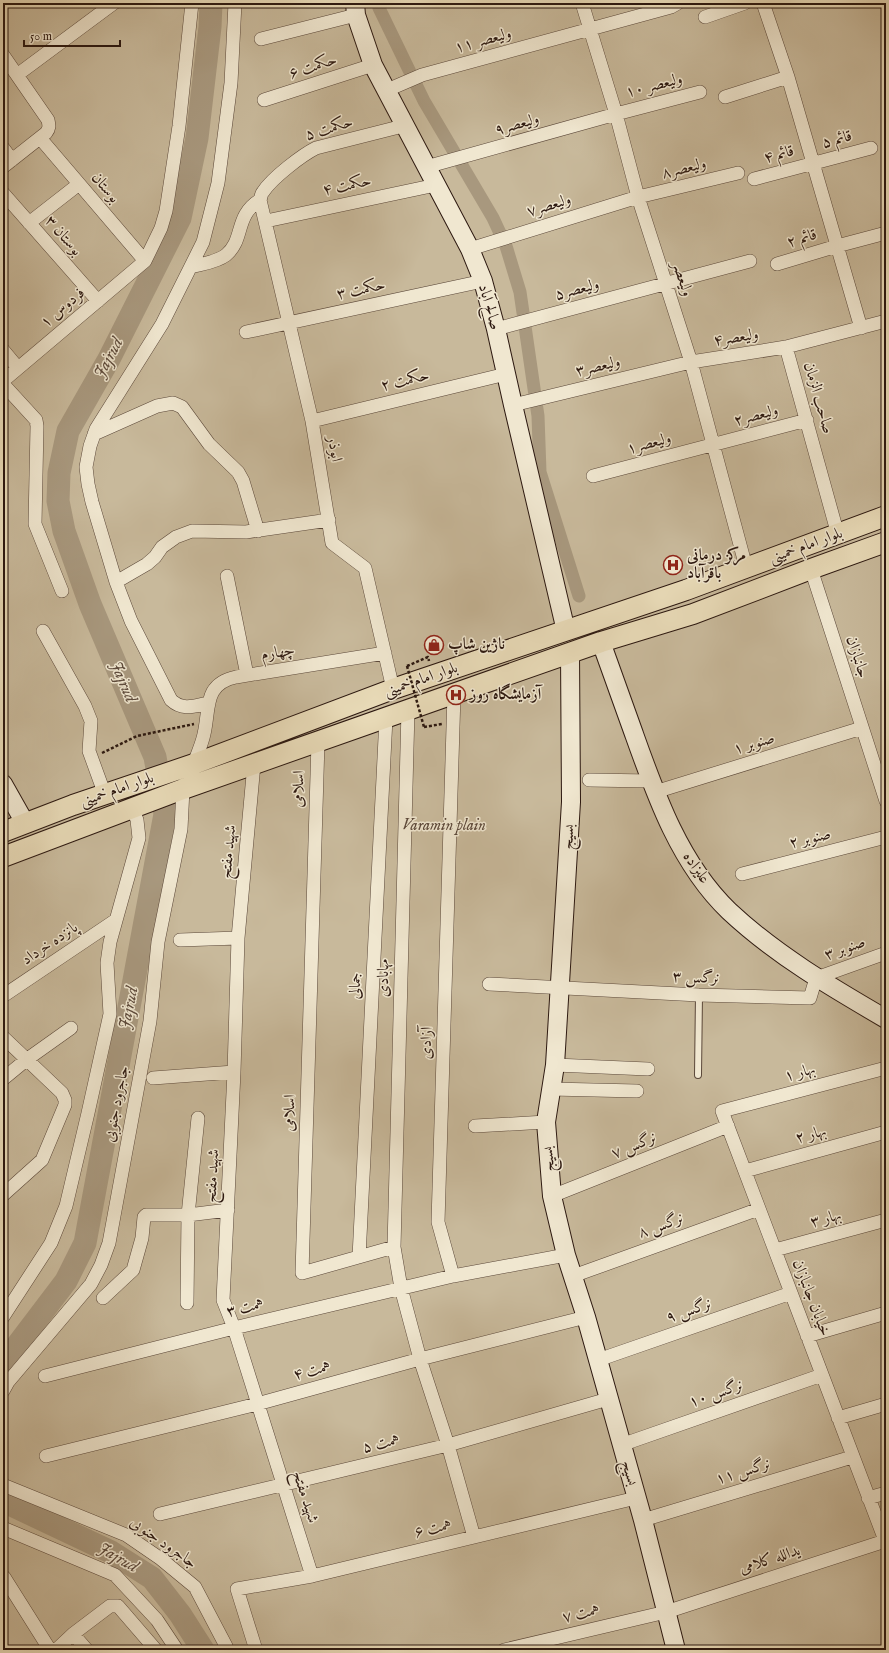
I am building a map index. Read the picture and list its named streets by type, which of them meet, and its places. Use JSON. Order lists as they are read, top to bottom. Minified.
{"streets":{"main road":["بلوار امام خمینی"],"street":["ولیعصر ۱۱","حکمت ۶","ولیعصر ۱۰","ولیعصر۹","حکمت ۵","قائم ۵","قائم ۴","ولیعصر۸","حکمت ۴","بوستان","ولیعصر۷","بوستان ۳","قائم ۲","ولیعصر","حکمت ۳","ولیعصر۵","صالح آباد","فردوس ۱","ولیعصر۴","ولیعصر۳","حکمت ۲","صاحب الزمان","ولیعصر۲","ولیعصر۱","ابوذر","چهارم","جانبازان","صنوبر ۱","اسلامی","بسیج","صنوبر ۲","شهید مفتح","علیزاده","پانزده خرداد","صنوبر ۳","مهابادی","نرگس ۳","جمالی","آزادی","بهار ۱","جاجرود جنوبی","بهار ۲","نرگس ۷","بهار ۳","نرگس ۸","خیابان جانبازان","همت ۳","نرگس ۹","همت ۴","نرگس ۱۰","همت ۵","نرگس ۱۱","همت ۶","یدالله کلامی","همت ۷"]},"crossings":[["ولیعصر ۱۱","ولیعصر"],["ولیعصر ۱۱","صالح آباد"],["حکمت ۶","صالح آباد"],["ولیعصر ۱۰","ولیعصر۹"],["ولیعصر ۱۰","ولیعصر"],["ولیعصر۹","ولیعصر"],["ولیعصر۹","صالح آباد"],["حکمت ۵","صالح آباد"],["حکمت ۵","ابوذر"],["قائم ۵","قائم ۴"],["ولیعصر۸","ولیعصر۷"],["ولیعصر۸","ولیعصر"],["حکمت ۴","صالح آباد"],["حکمت ۴","ابوذر"],["بوستان","فردوس ۱"],["ولیعصر۷","ولیعصر"],["ولیعصر۷","صالح آباد"],["بوستان ۳","فردوس ۱"],["ولیعصر","ولیعصر۵"],["ولیعصر","ولیعصر۴"],["ولیعصر","ولیعصر۳"],["ولیعصر","ولیعصر۲"],["ولیعصر","ولیعصر۱"],["ولیعصر","بلوار امام خمینی"],["حکمت ۳","صالح آباد"],["حکمت ۳","ابوذر"],["ولیعصر۵","صالح آباد"],["صالح آباد","ولیعصر۳"],["صالح آباد","حکمت ۲"],["صالح آباد","بلوار امام خمینی"],["ولیعصر۴","ولیعصر۳"],["ولیعصر۴","صاحب الزمان"],["حکمت ۲","ابوذر"],["صاحب الزمان","ولیعصر۲"],["صاحب الزمان","بلوار امام خمینی"],["ولیعصر۲","ولیعصر۱"],["ابوذر","بلوار امام خمینی"],["ابوذر","چهارم"],["بلوار امام خمینی","چهارم"],["بلوار امام خمینی","جانبازان"],["بلوار امام خمینی","اسلامی"],["بلوار امام خمینی","بسیج"],["بلوار امام خمینی","شهید مفتح"],["بلوار امام خمینی","علیزاده"],["بلوار امام خمینی","مهابادی"],["بلوار امام خمینی","جمالی"],["بلوار امام خمینی","آزادی"],["بلوار امام خمینی","جاجرود جنوبی"],["جانبازان","صنوبر ۱"],["صنوبر ۱","علیزاده"],["اسلامی","مهابادی"],["اسلامی","جمالی"],["بسیج","نرگس ۳"],["بسیج","نرگس ۷"],["بسیج","نرگس ۸"],["بسیج","نرگس ۹"],["بسیج","همت ۴"],["بسیج","نرگس ۱۰"],["بسیج","همت ۵"],["بسیج","نرگس ۱۱"],["بسیج","همت ۶"],["بسیج","یدالله کلامی"],["بسیج","همت ۷"],["شهید مفتح","همت ۳"],["شهید مفتح","همت ۴"],["شهید مفتح","همت ۵"],["شهید مفتح","همت ۶"],["علیزاده","صنوبر ۳"],["علیزاده","نرگس ۳"],["صنوبر ۳","نرگس ۳"],["آزادی","همت ۳"],["بهار ۱","خیابان جانبازان"],["بهار ۲","خیابان جانبازان"],["نرگس ۷","خیابان جانبازان"],["بهار ۳","خیابان جانبازان"],["نرگس ۸","خیابان جانبازان"],["خیابان جانبازان","نرگس ۹"],["خیابان جانبازان","نرگس ۱۰"],["خیابان جانبازان","نرگس ۱۱"],["خیابان جانبازان","یدالله کلامی"],["یدالله کلامی","همت ۷"]],"water":["Jajrud"],"parks":["Varamin plain"],"places":{"hospital":["مرکز درمانی باقرآباد","آزمایشگاه روز"],"shop":["ناژین شاپ"]},"scale_bar":"50 m"}
